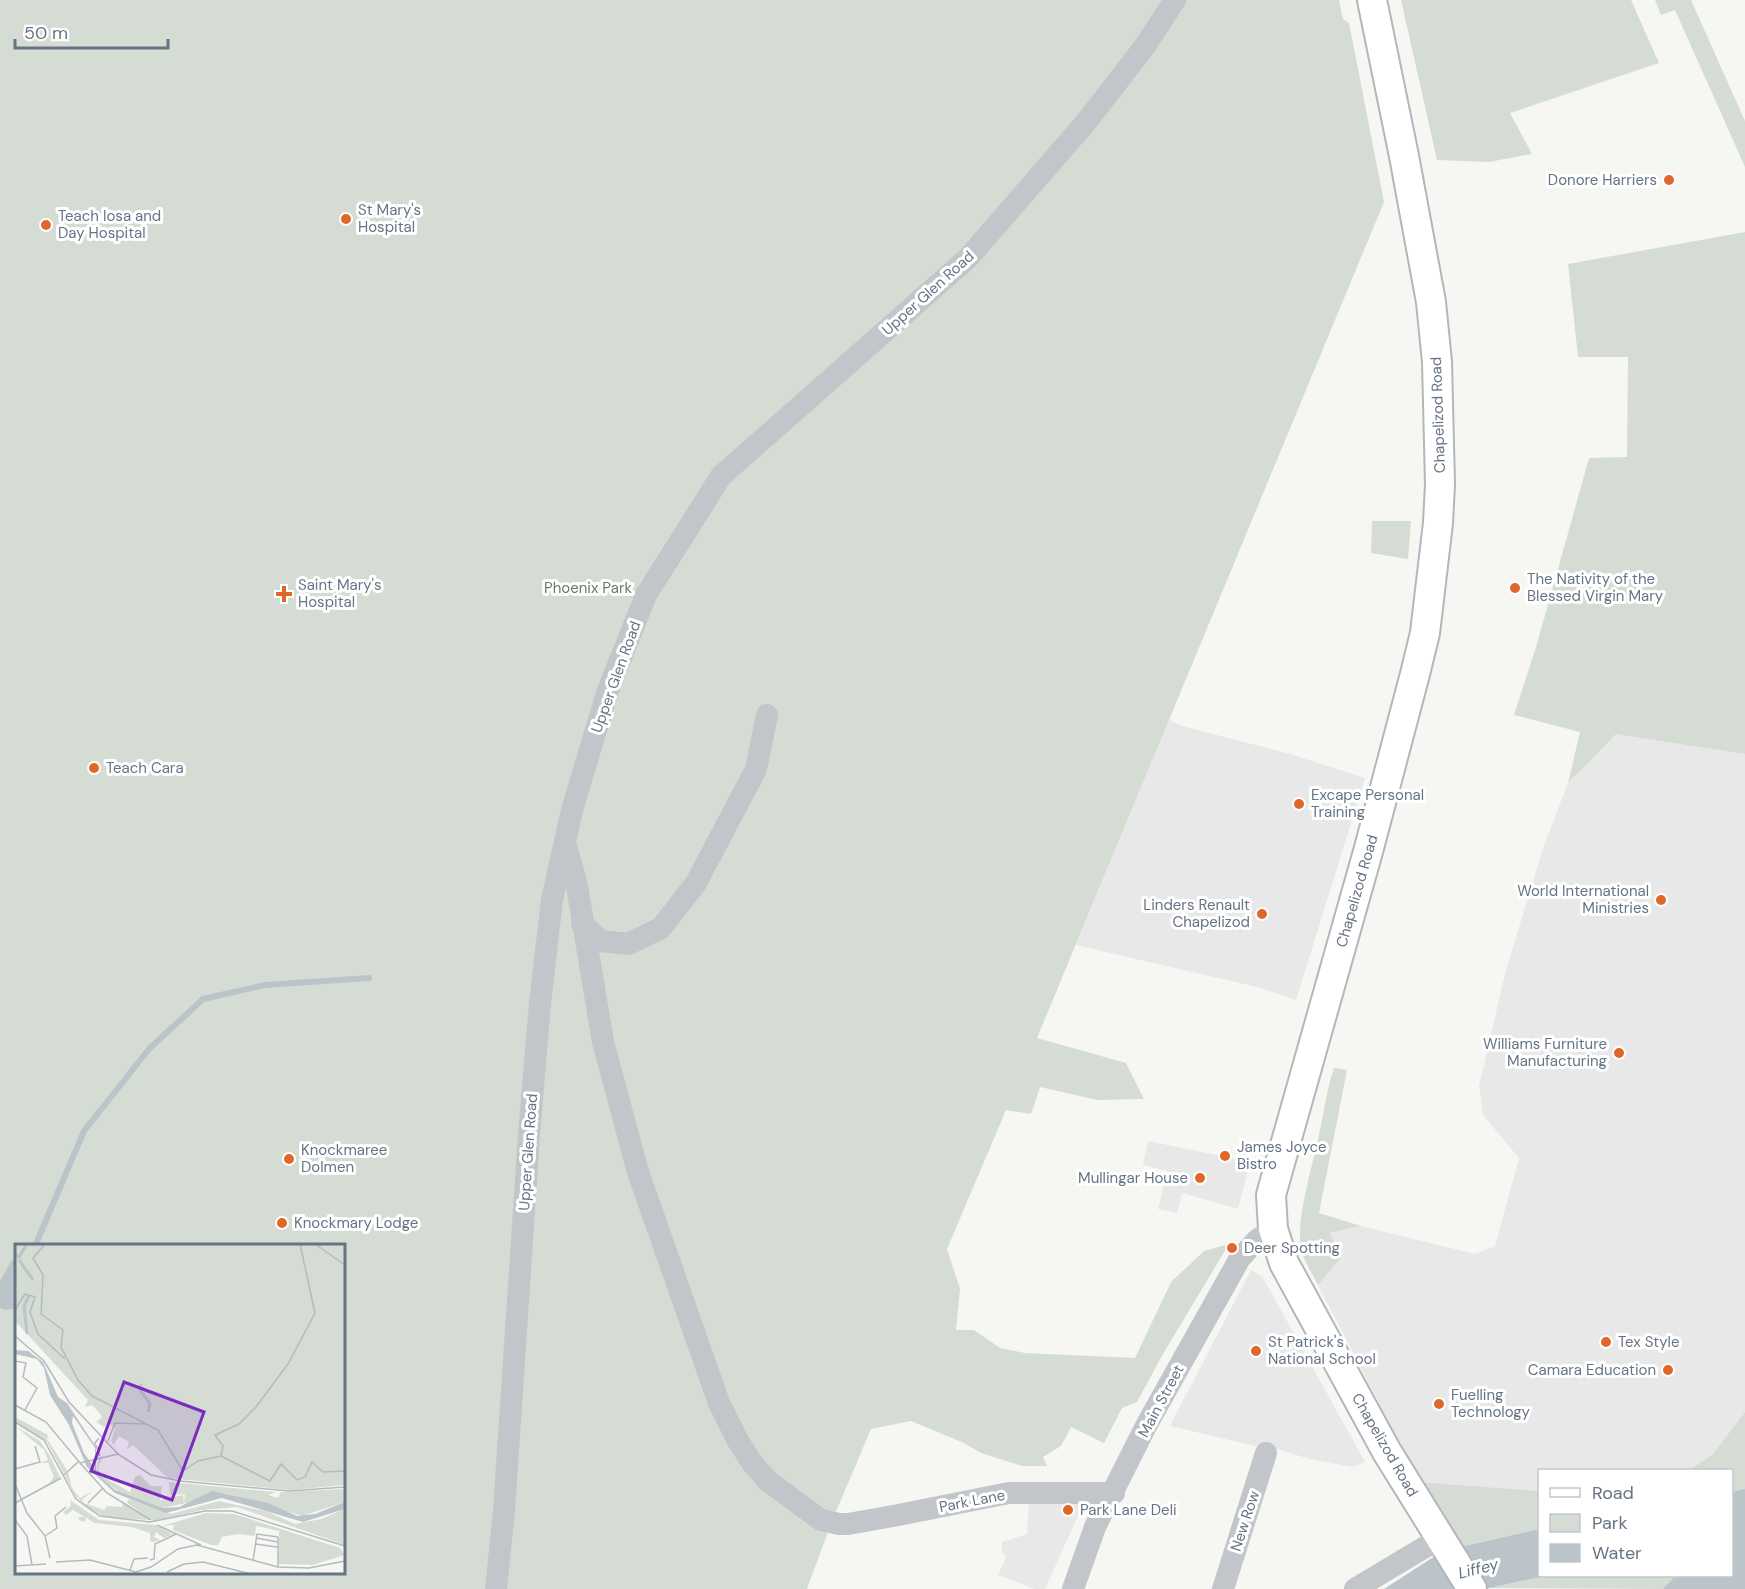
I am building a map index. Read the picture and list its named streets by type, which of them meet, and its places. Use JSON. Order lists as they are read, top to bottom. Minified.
{"streets":{"main road":["Chapelizod Road"],"street":["Upper Glen Road","Main Street","Park Lane","New Row"]},"crossings":[["Chapelizod Road","Main Street"],["Main Street","Park Lane"]],"water":["Liffey"],"parks":["Phoenix Park"],"places":{"other":["Donore Harriers","St Mary's Hospital","Teach Iosa and Day Hospital","The Nativity of the Blessed Virgin Mary","Teach Cara","Excape Personal Training","World International Ministries","Linders Renault Chapelizod","Williams Furniture Manufacturing","James Joyce Bistro","Knockmaree Dolmen","Mullingar House","Knockmary Lodge","Deer Spotting","Tex Style","St Patrick's National School","Camara Education","Fuelling Technology","Park Lane Deli"],"health":["Saint Mary's Hospital"]},"legend":["Road","Park","Water"],"scale_bar":"50 m"}
